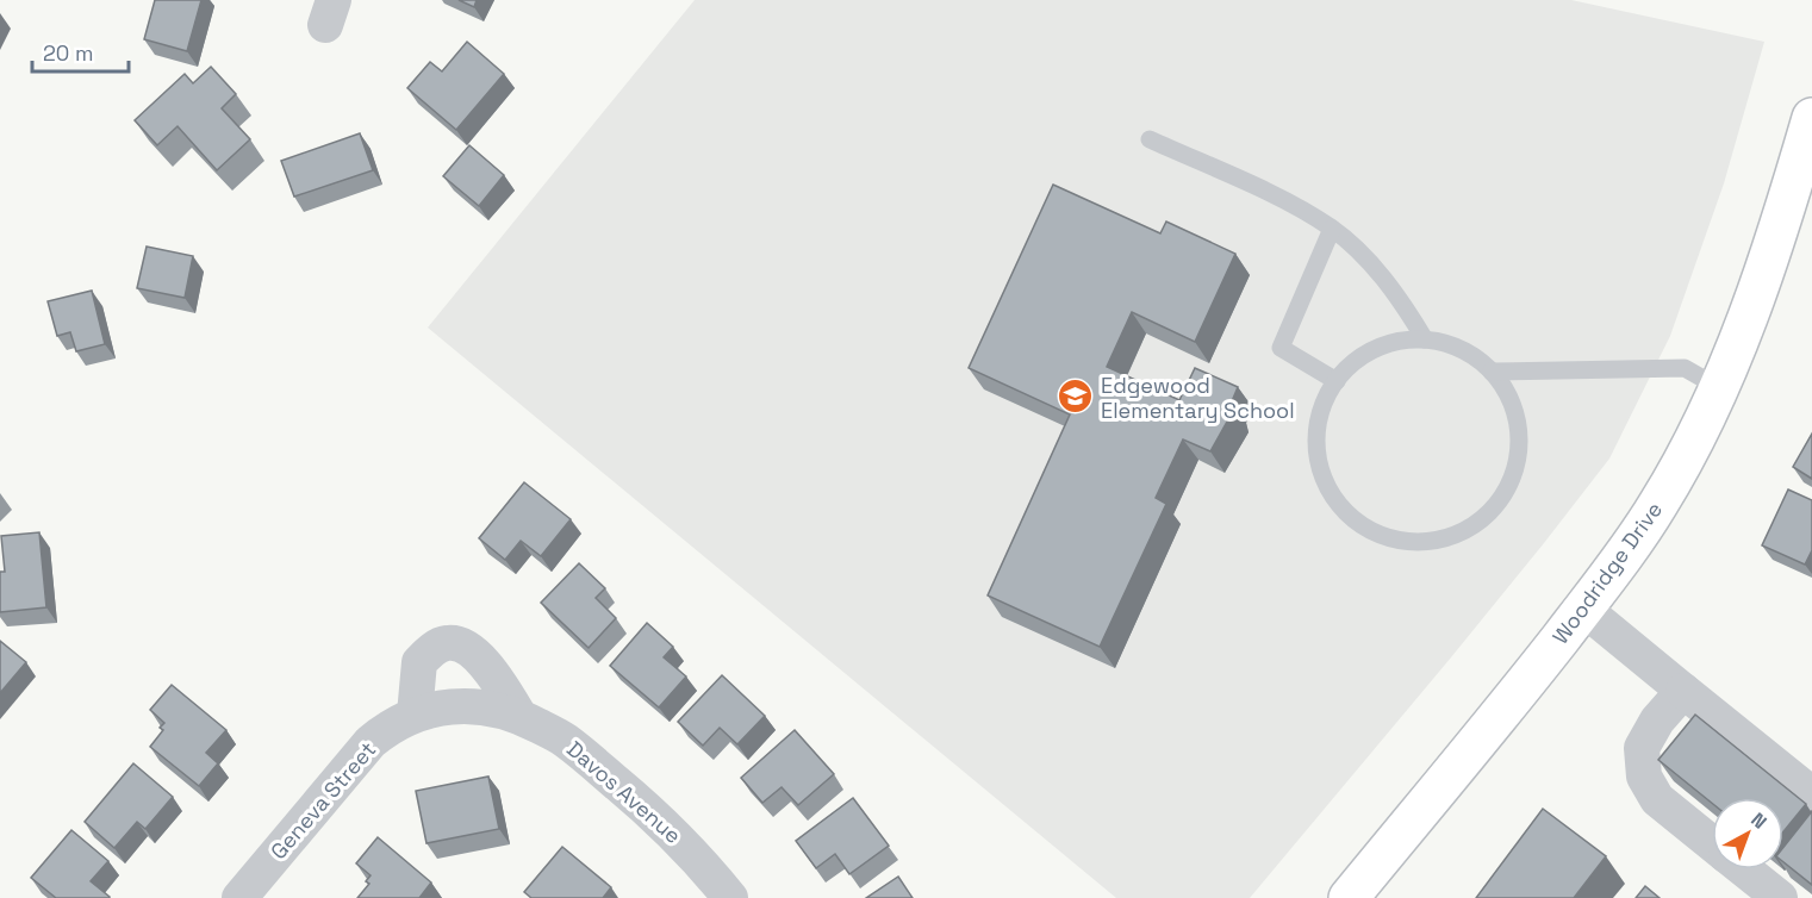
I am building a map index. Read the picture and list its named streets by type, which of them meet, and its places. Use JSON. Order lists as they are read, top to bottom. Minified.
{"streets":{"street":["Woodridge Drive","Davos Avenue","Geneva Street"]},"crossings":[["Davos Avenue","Geneva Street"]],"places":{"school or university":["Edgewood Elementary School"]},"scale_bar":"20 m","north":"top right"}
